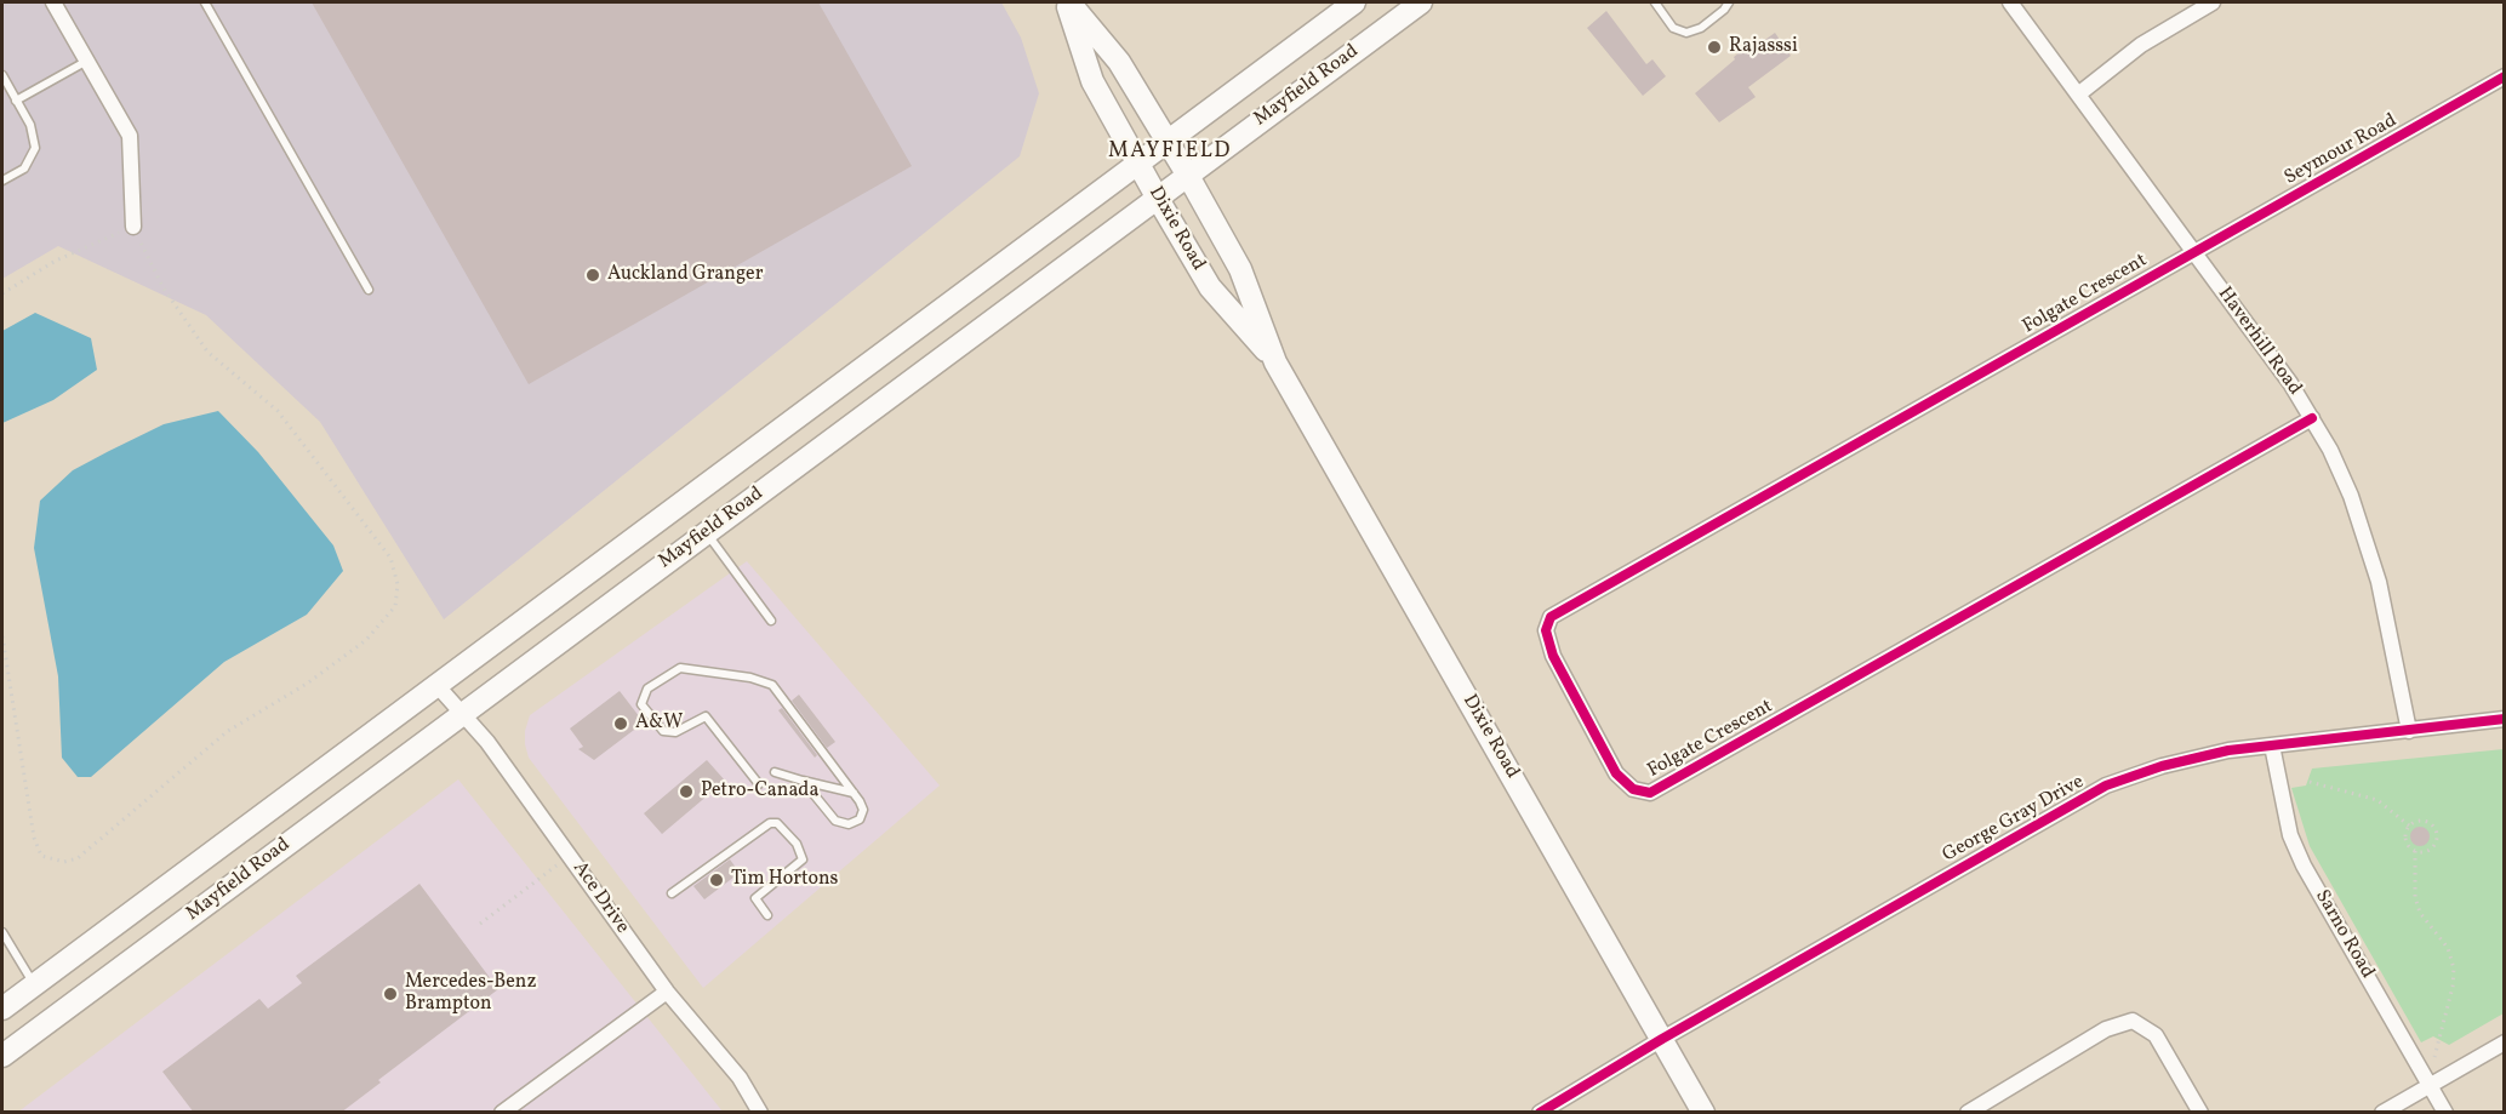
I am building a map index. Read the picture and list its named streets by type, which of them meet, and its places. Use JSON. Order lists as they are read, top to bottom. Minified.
{"streets":{"main road":["Mayfield Road","Dixie Road"],"street":["Seymour Road","Folgate Crescent","Haverhill Road","George Gray Drive","Ace Drive","Sarno Road"]},"crossings":[["Mayfield Road","Dixie Road"],["Mayfield Road","Ace Drive"],["Seymour Road","Folgate Crescent"],["Seymour Road","Haverhill Road"],["Dixie Road","George Gray Drive"],["Folgate Crescent","Haverhill Road"],["Haverhill Road","George Gray Drive"],["George Gray Drive","Sarno Road"]],"districts":["MAYFIELD"],"places":["Rajasssi","Auckland Granger","A&W","Petro-Canada","Tim Hortons","Mercedes-Benz Brampton"]}
